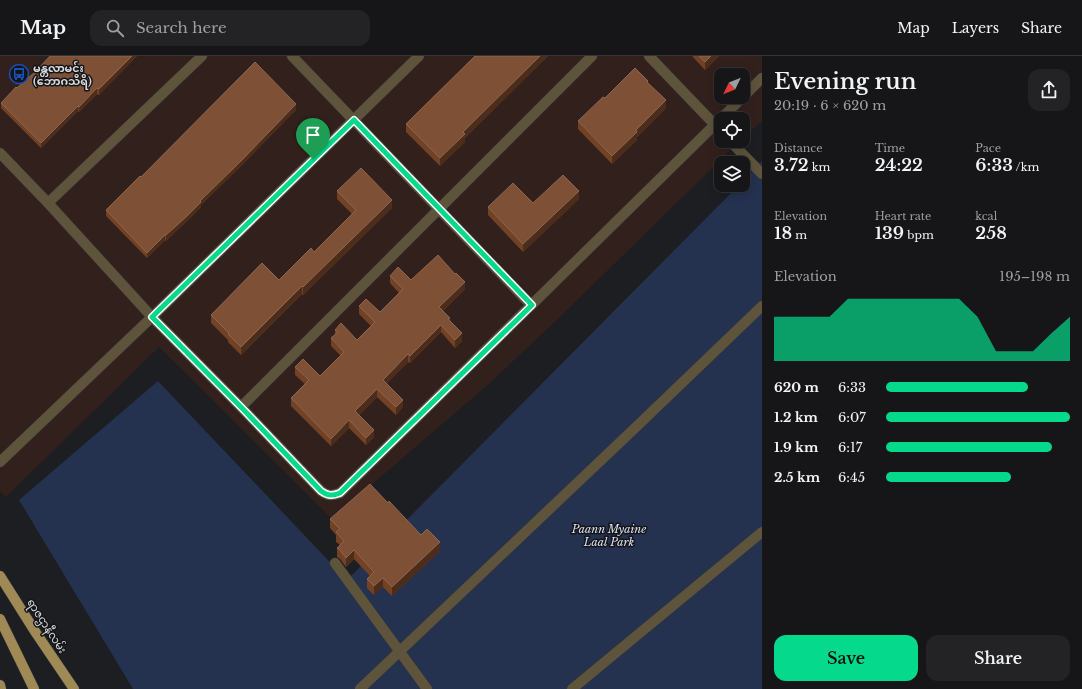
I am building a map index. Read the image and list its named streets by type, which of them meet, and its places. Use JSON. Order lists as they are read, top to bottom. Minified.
{"streets":{"main road":["ရာဇဌာနီလမ်း"]},"parks":["Paann Myaine Laal Park"],"places":{"bus stop":["မန္တလာမင်း (ဘောဂသီရိ)"]},"north":"bottom left","page":{"header":"Map","search":"Search here","nav":["Map","Layers","Share"],"heading":["Evening run","20:19 · 6 × 620 m"],"stats":[["Distance","3.72 km"],["Time","24:22"],["Pace","6:33 /km"],["Elevation","18 m"],["Heart rate","139 bpm"],["kcal","258"]],"chart":["Elevation","195–198 m"],"list":[{"name":"620 m","note":"6:33"},{"name":"1.2 km","note":"6:07"},{"name":"1.9 km","note":"6:17"},{"name":"2.5 km","note":"6:45"}],"buttons":["Save","Share"]}}
